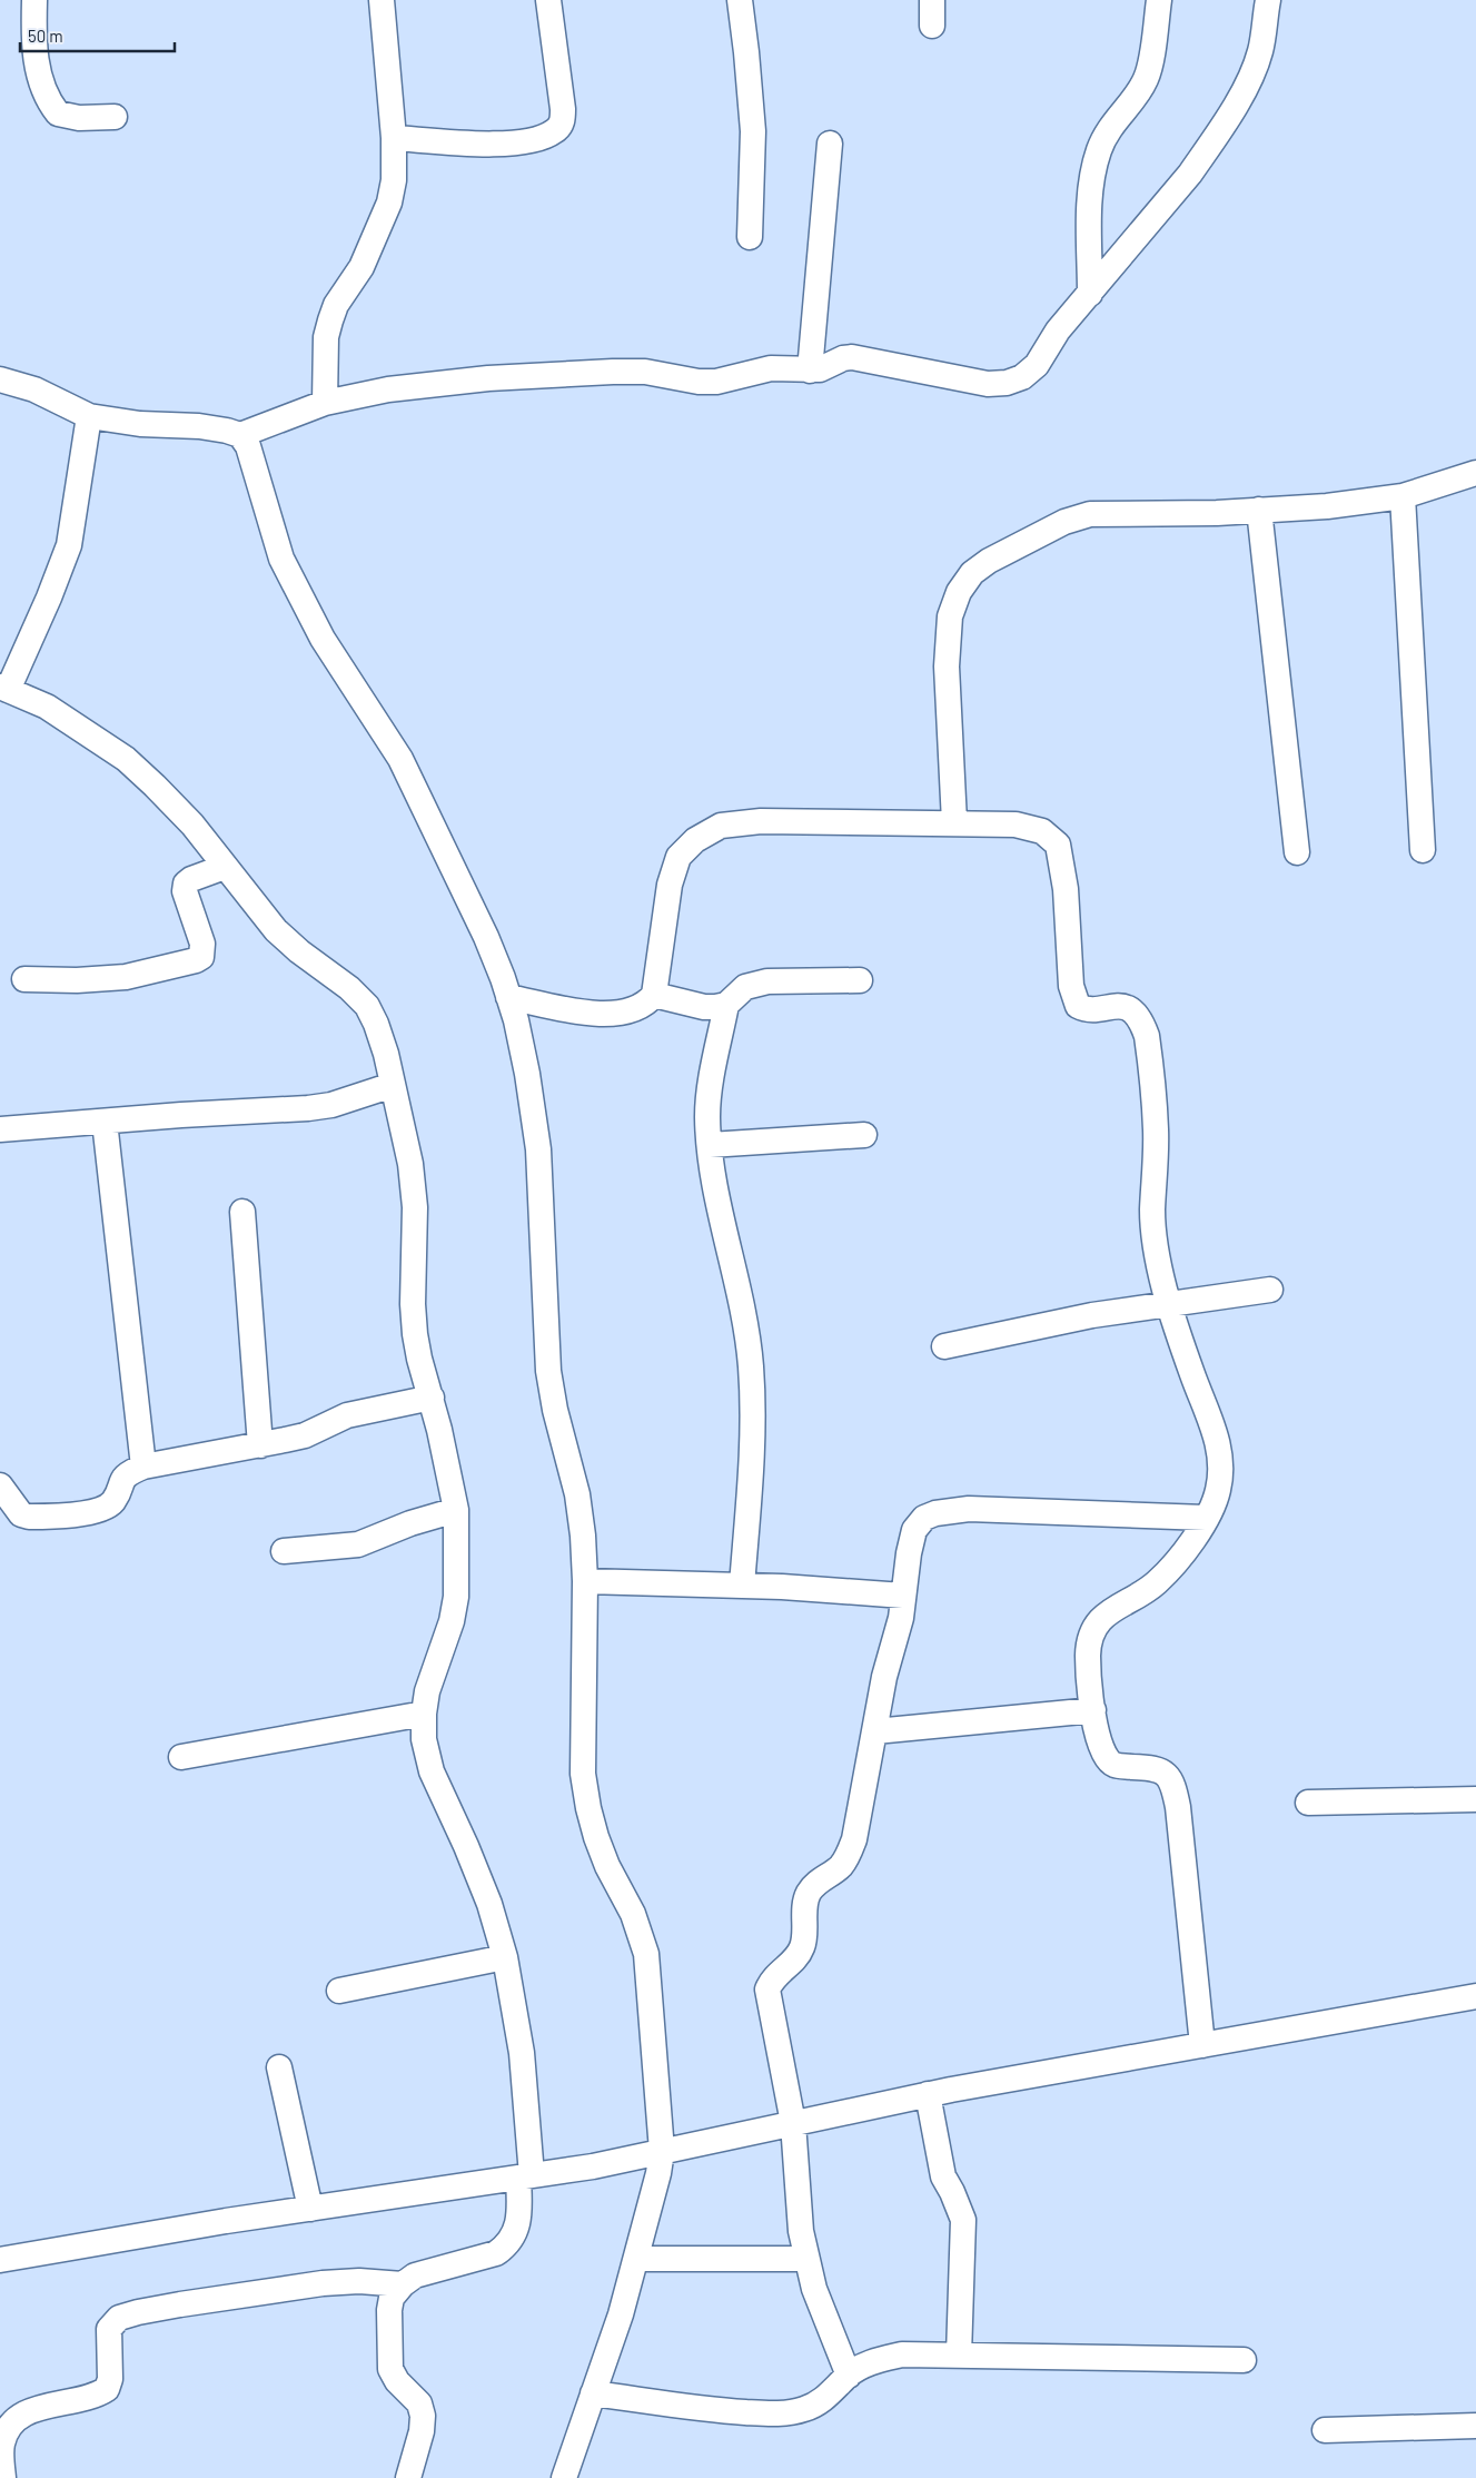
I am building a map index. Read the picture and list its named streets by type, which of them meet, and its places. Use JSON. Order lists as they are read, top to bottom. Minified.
{"scale_bar":"50 m"}
